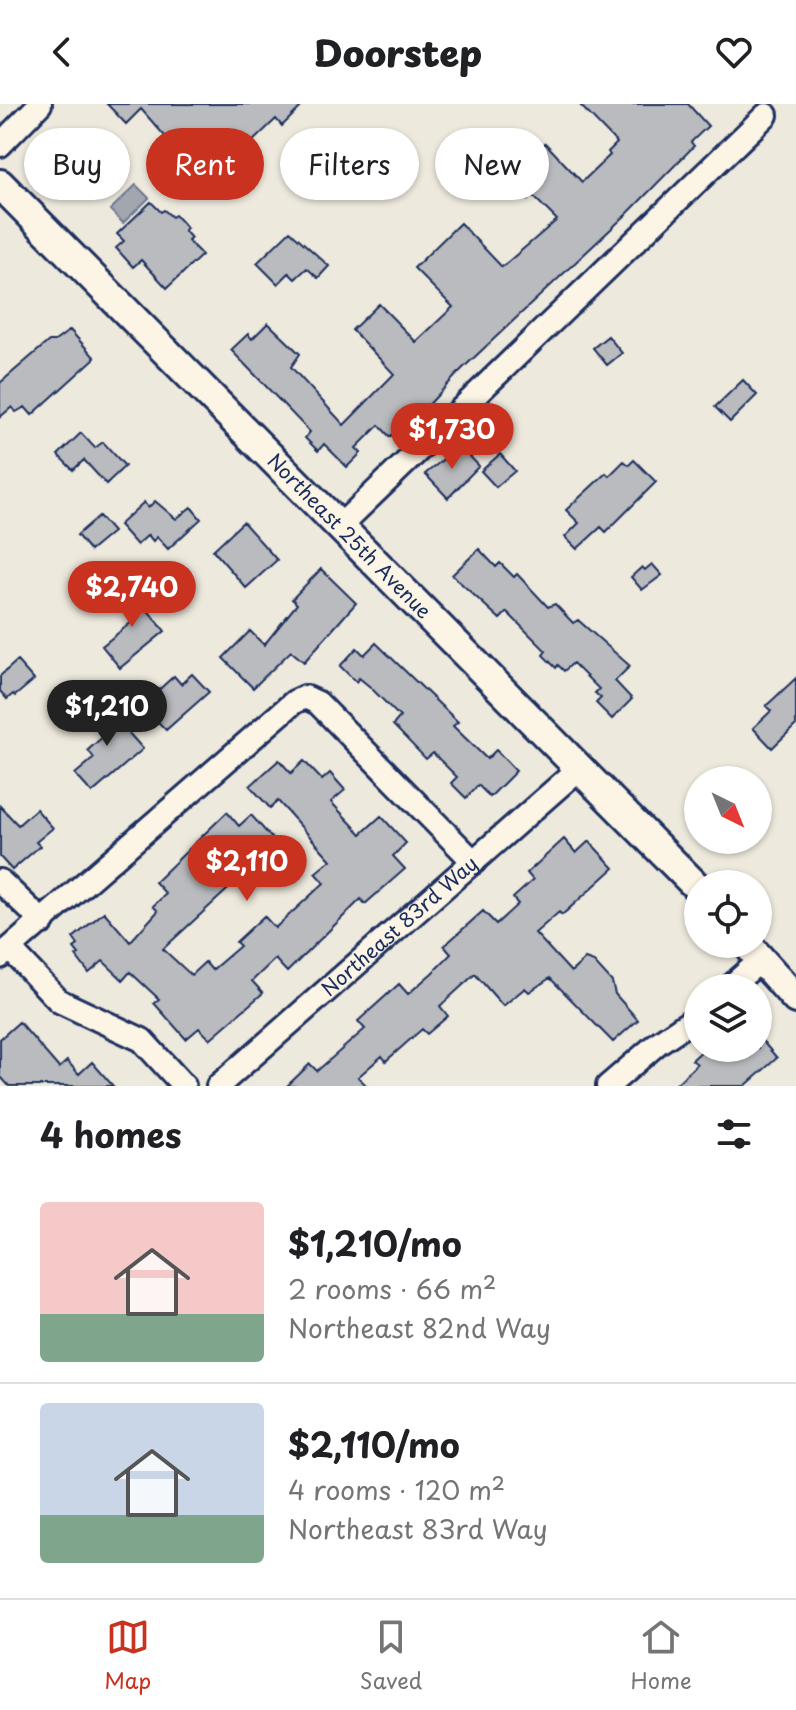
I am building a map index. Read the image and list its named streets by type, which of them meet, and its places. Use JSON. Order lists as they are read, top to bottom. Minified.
{"streets":{"street":["Northeast 25th Avenue","Northeast 83rd Way"]},"crossings":[["Northeast 25th Avenue","Northeast 83rd Way"]],"north":"bottom right","page":{"header":"Doorstep","chip":["Buy","Rent","Filters","New"],"price":["$1,730","$2,740","$1,210","$2,110"],"heading":"4 homes","list":[{"name":"$1,210/mo","note":"2 rooms · 66 m² · Northeast 82nd Way"},{"name":"$2,110/mo","note":"4 rooms · 120 m² · Northeast 83rd Way"}],"tabs":["Map","Saved","Home"]}}
